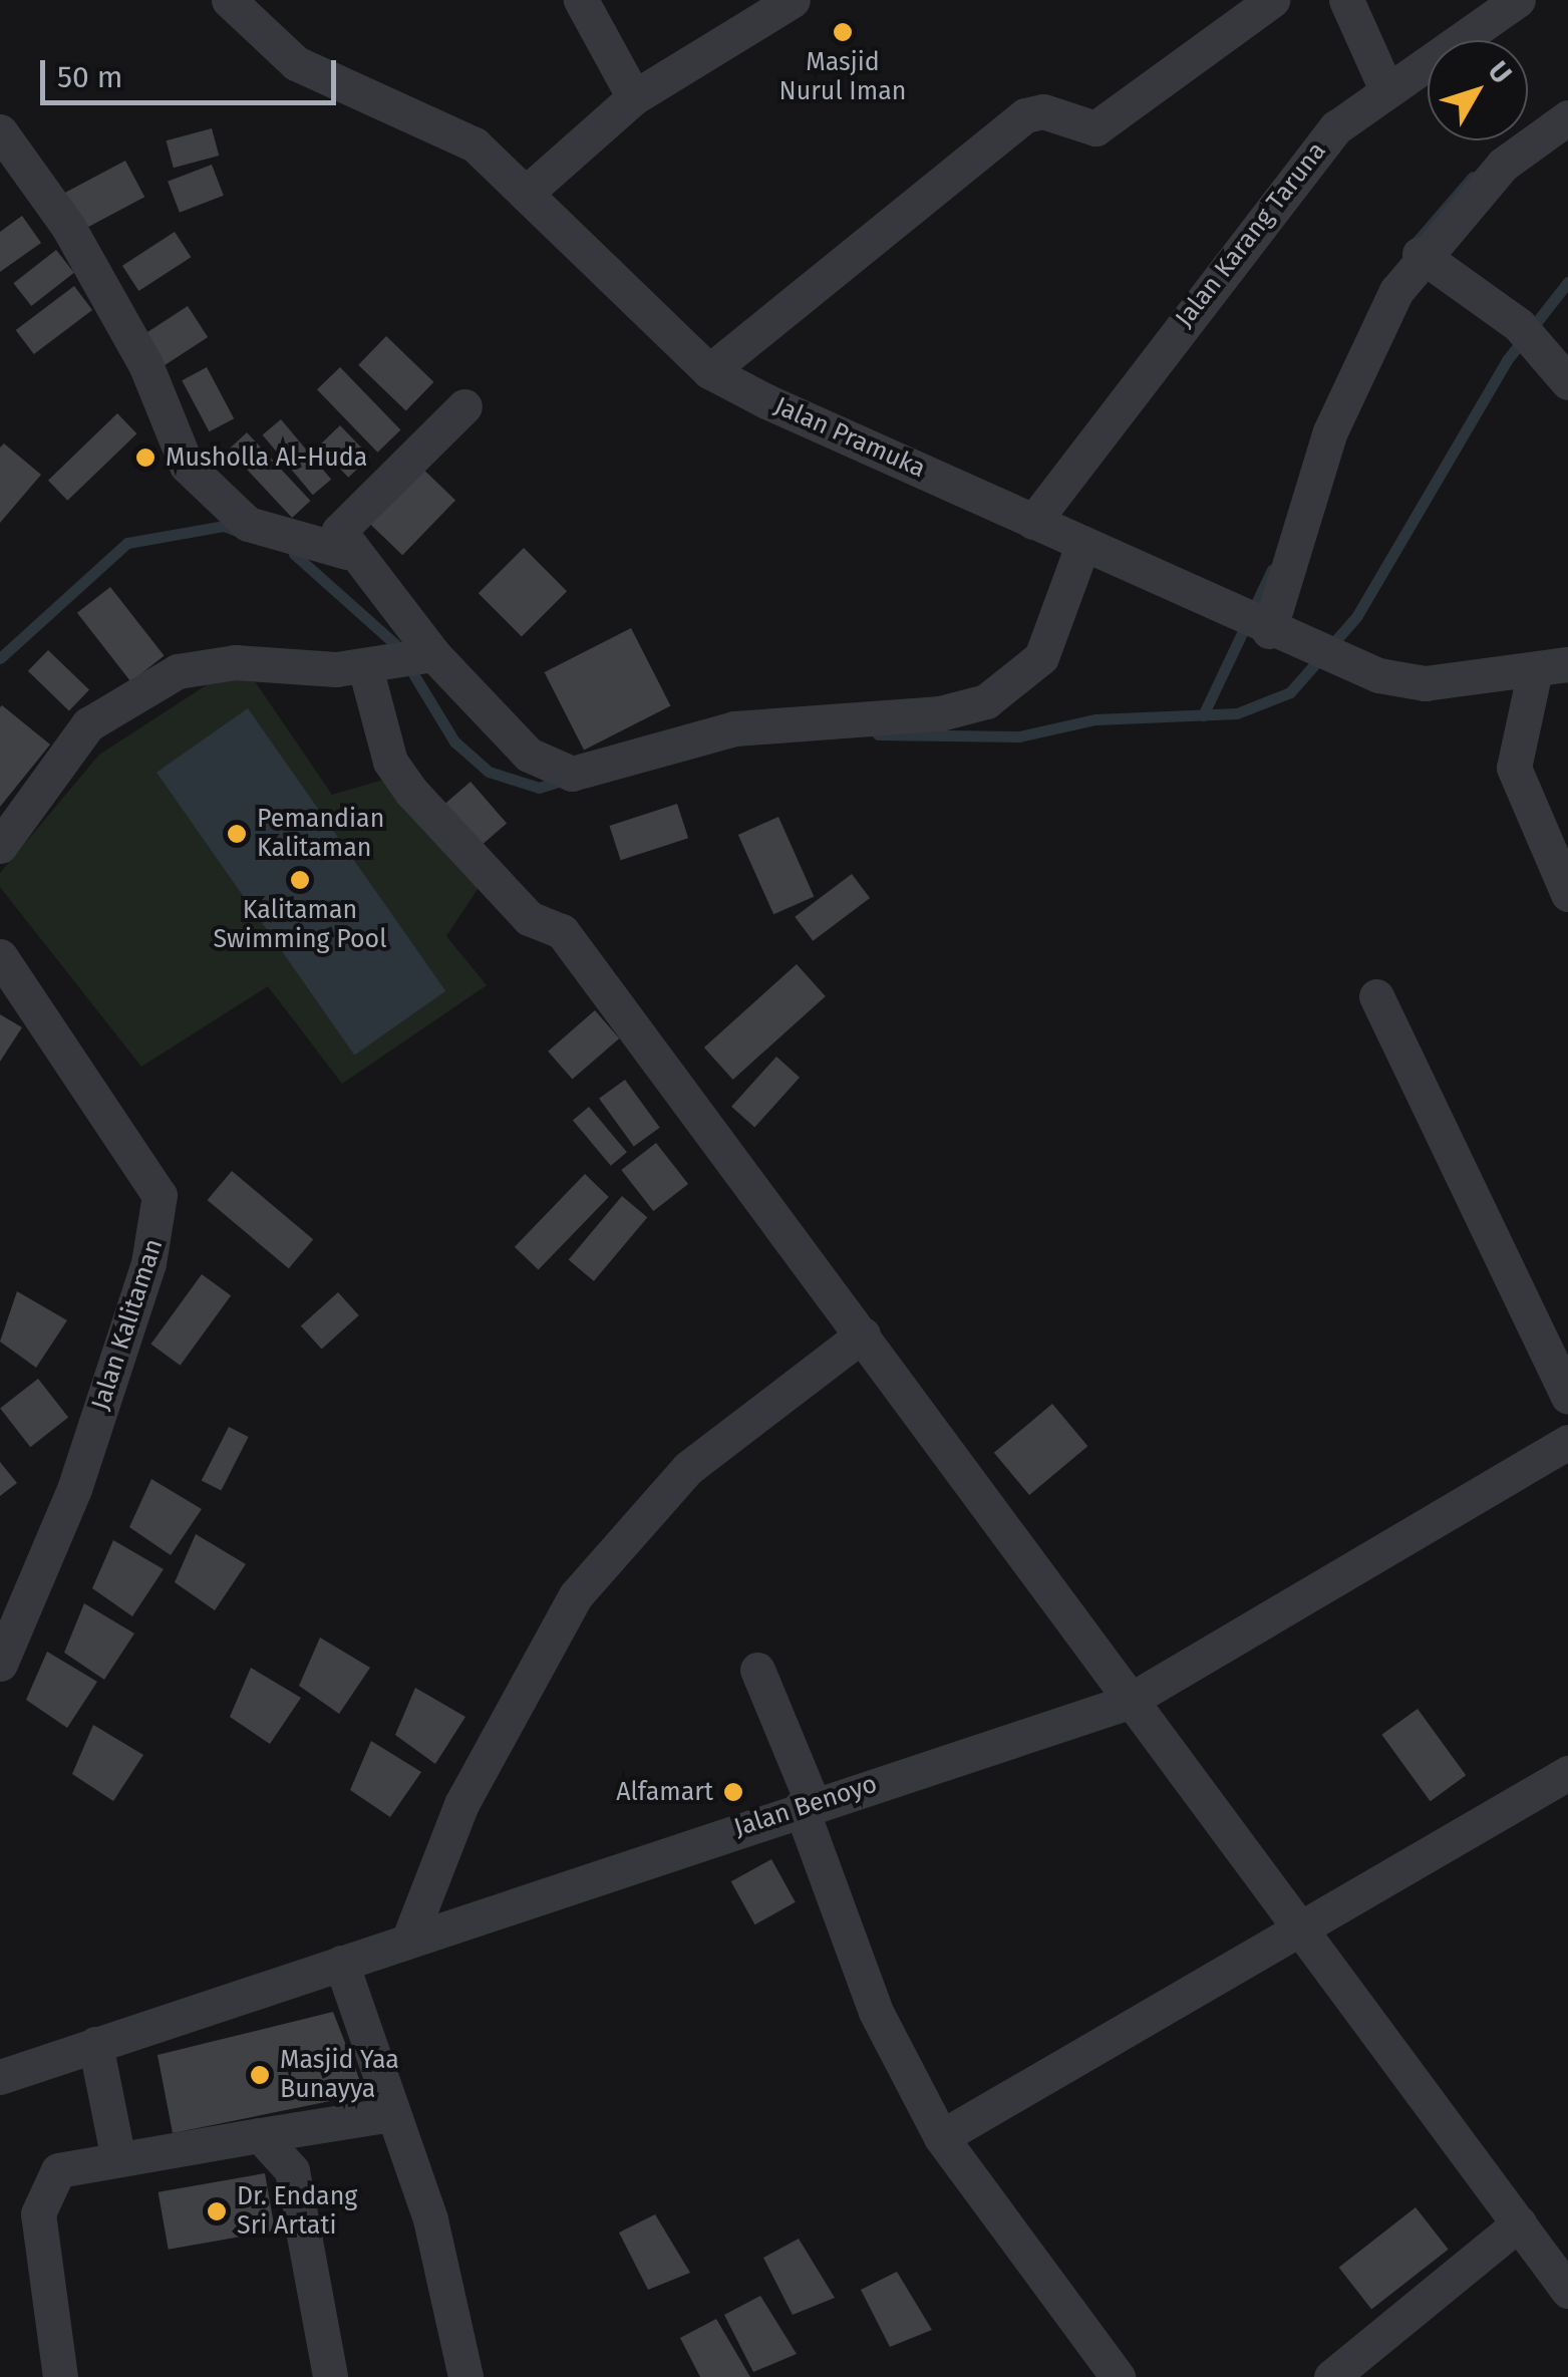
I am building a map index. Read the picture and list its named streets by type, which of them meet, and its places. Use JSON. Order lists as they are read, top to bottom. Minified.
{"streets":{"street":["Jalan Karang Taruna","Jalan Pramuka","Jalan Kalitaman","Jalan Benoyo"]},"crossings":[["Jalan Karang Taruna","Jalan Pramuka"]],"places":["Masjid Nurul Iman","Musholla Al-Huda","Pemandian Kalitaman","Kalitaman Swimming Pool","Alfamart","Masjid Yaa Bunayya","Dr. Endang Sri Artati"],"scale_bar":"50 m","north":"top right"}
